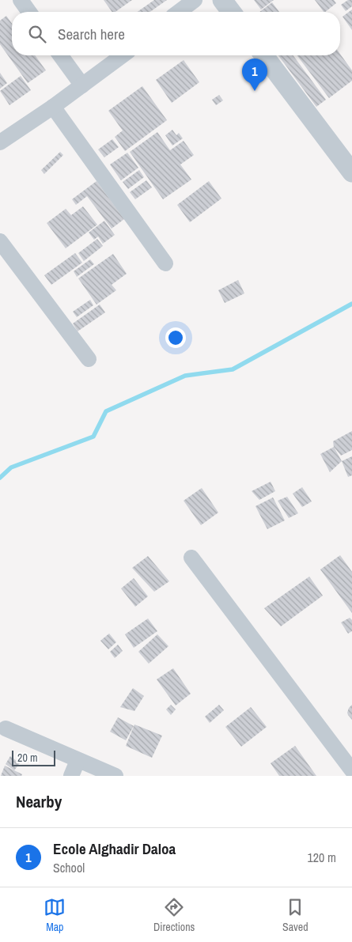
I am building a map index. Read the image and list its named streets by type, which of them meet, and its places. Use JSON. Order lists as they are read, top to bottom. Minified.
{"scale_bar":"20 m","page":{"search":"Search here","pins":"1","scale":"20 m","heading":"Nearby","list":[{"mark":"1","name":"Ecole Alghadir Daloa","note":"School","value":"120 m"}],"nav":["Map","Directions","Saved"]}}
